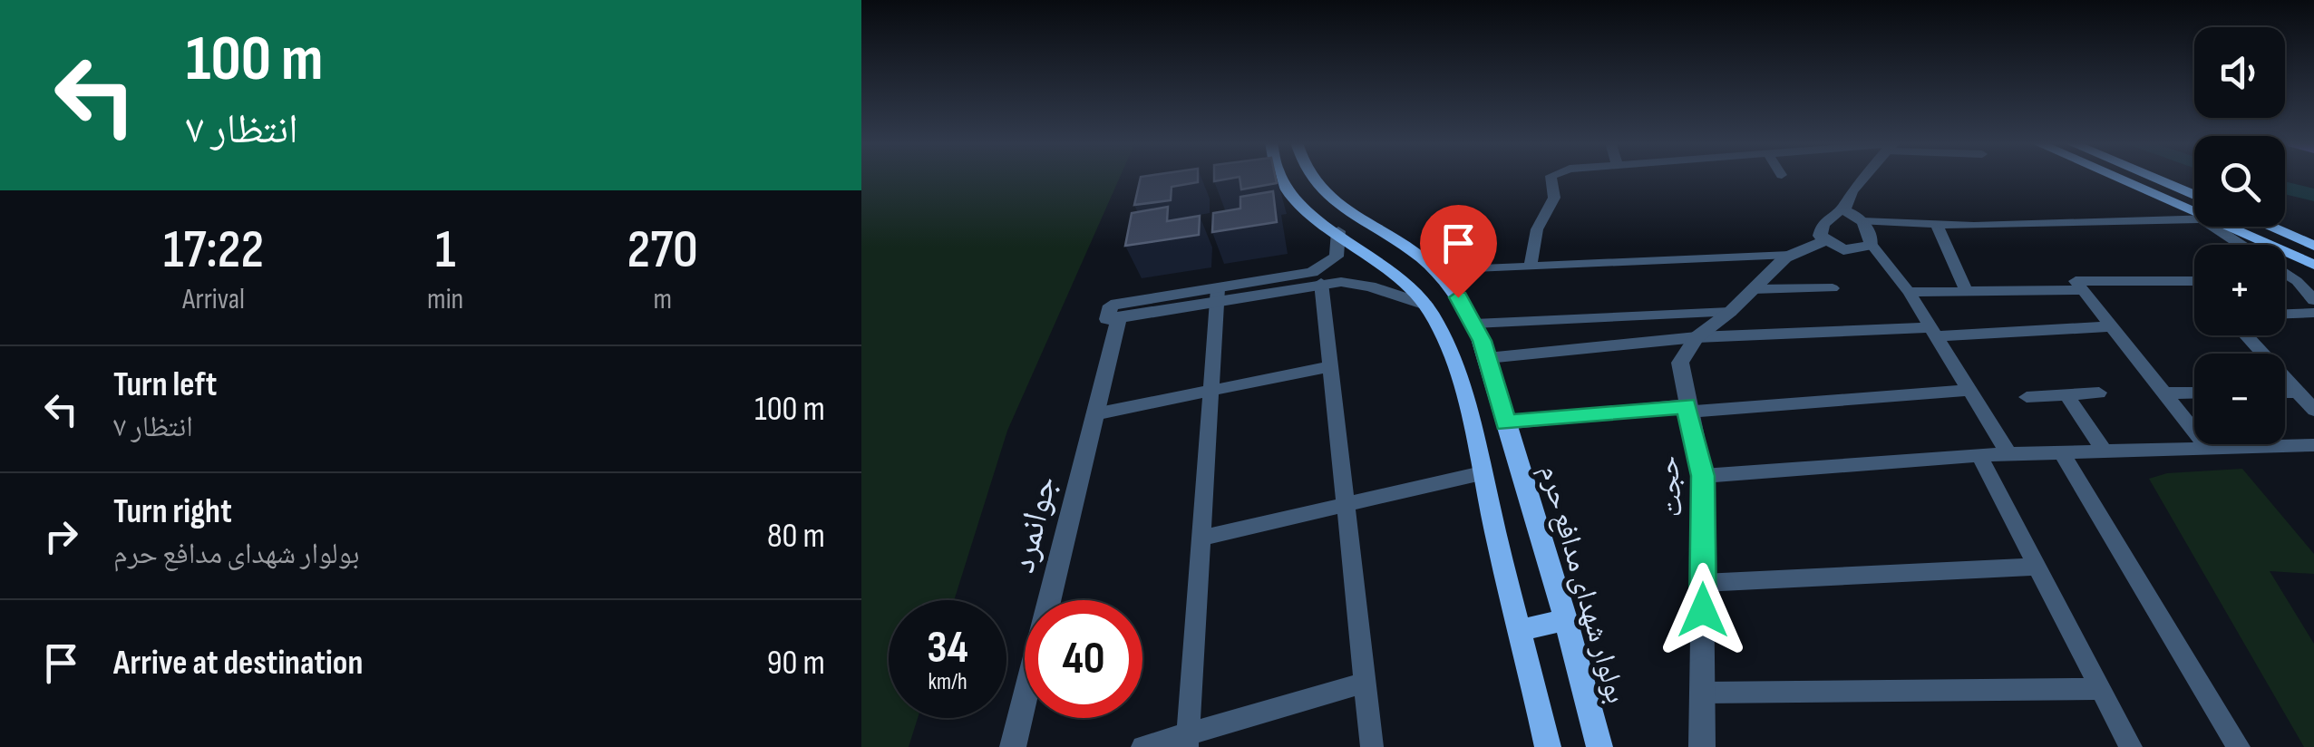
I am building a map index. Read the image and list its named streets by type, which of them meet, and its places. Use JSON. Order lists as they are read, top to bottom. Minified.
{"streets":{"main road":["بولوار شهدای مدافع حرم"],"street":["حجت","جوانمرد"]},"page":{"turn":["100 m","انتظار ۷"],"map_buttons":["+","−"],"eta":["17:22","Arrival","1","min","270","m"],"list":[{"name":"Turn left","note":"انتظار ۷","value":"100 m"},{"name":"Turn right","note":"بولوار شهدای مدافع حرم","value":"80 m"},{"name":"Arrive at destination","value":"90 m"}],"speed":"34 km/h","limit":"40"}}
